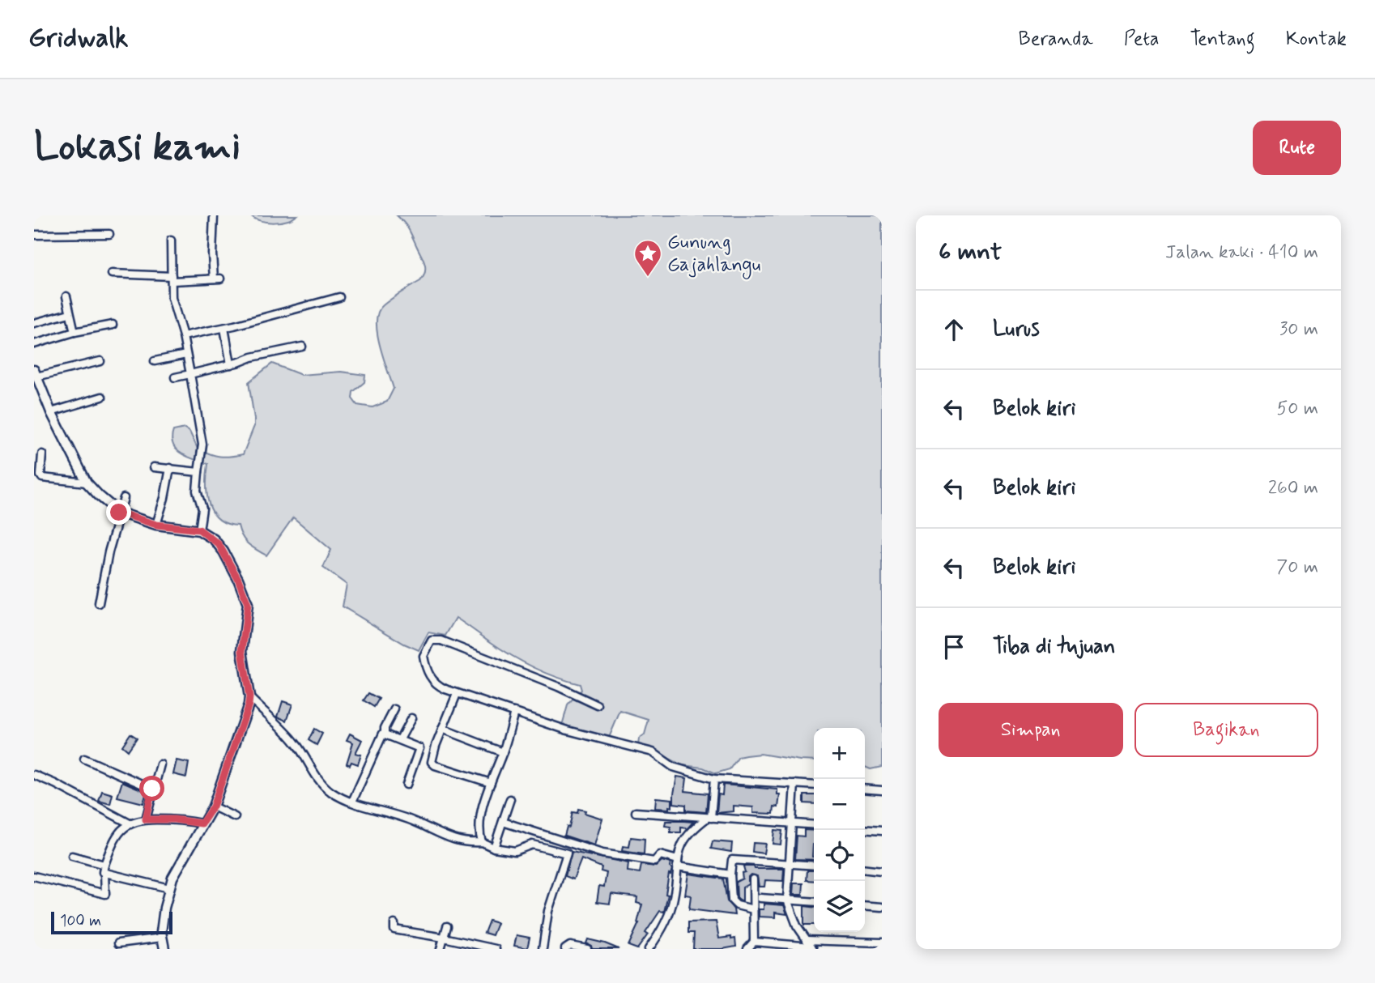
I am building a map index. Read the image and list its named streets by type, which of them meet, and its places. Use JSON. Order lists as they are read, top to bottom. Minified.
{"places":{"place":["Gunung Gajahlangu"]},"scale_bar":"100 m","page":{"header":"Gridwalk","nav":["Beranda","Peta","Tentang","Kontak"],"buttons":["Rute",["Simpan","Bagikan"]],"title":"Lokasi kami","heading":["6 mnt","Jalan kaki · 410 m"],"list":[["Lurus","30 m"],["Belok kiri","50 m"],["Belok kiri","260 m"],["Belok kiri","70 m"],"Tiba di tujuan"],"map_buttons":["+","−"],"scale":"100 m"}}
